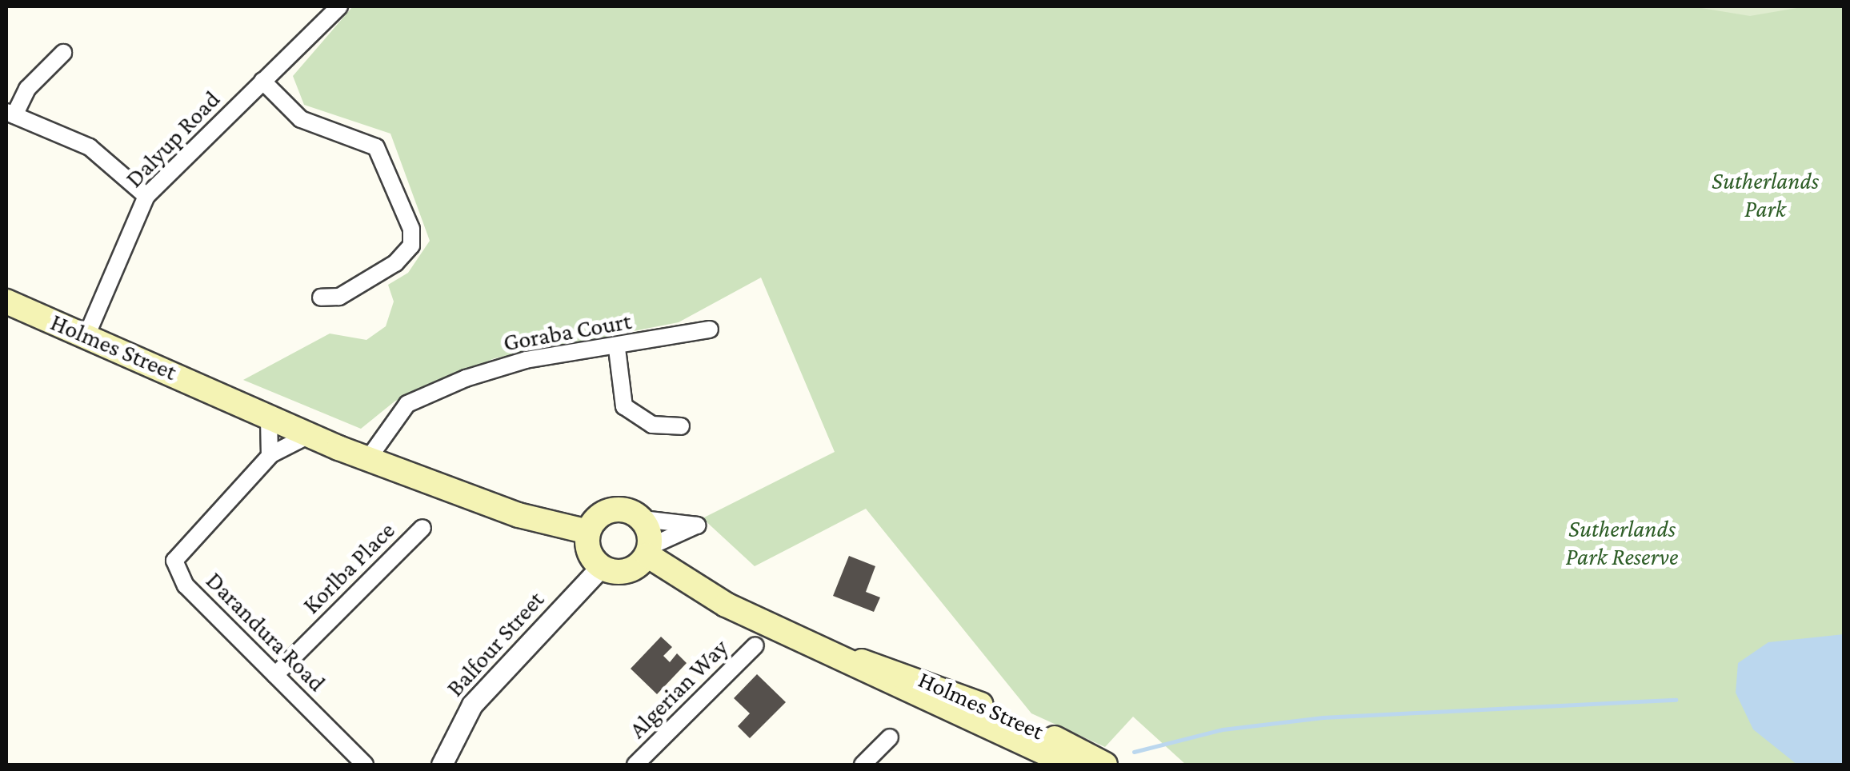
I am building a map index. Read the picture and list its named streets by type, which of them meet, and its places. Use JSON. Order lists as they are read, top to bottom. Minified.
{"streets":{"main road":["Holmes Street"],"street":["Dalyup Road","Goraba Court","Korlba Place","Darandura Road","Balfour Street","Algerian Way"]},"crossings":[["Dalyup Road","Holmes Street"],["Goraba Court","Holmes Street"],["Holmes Street","Darandura Road"],["Holmes Street","Balfour Street"],["Korlba Place","Darandura Road"]],"parks":["Sutherlands Park","Sutherlands Park Reserve"]}
